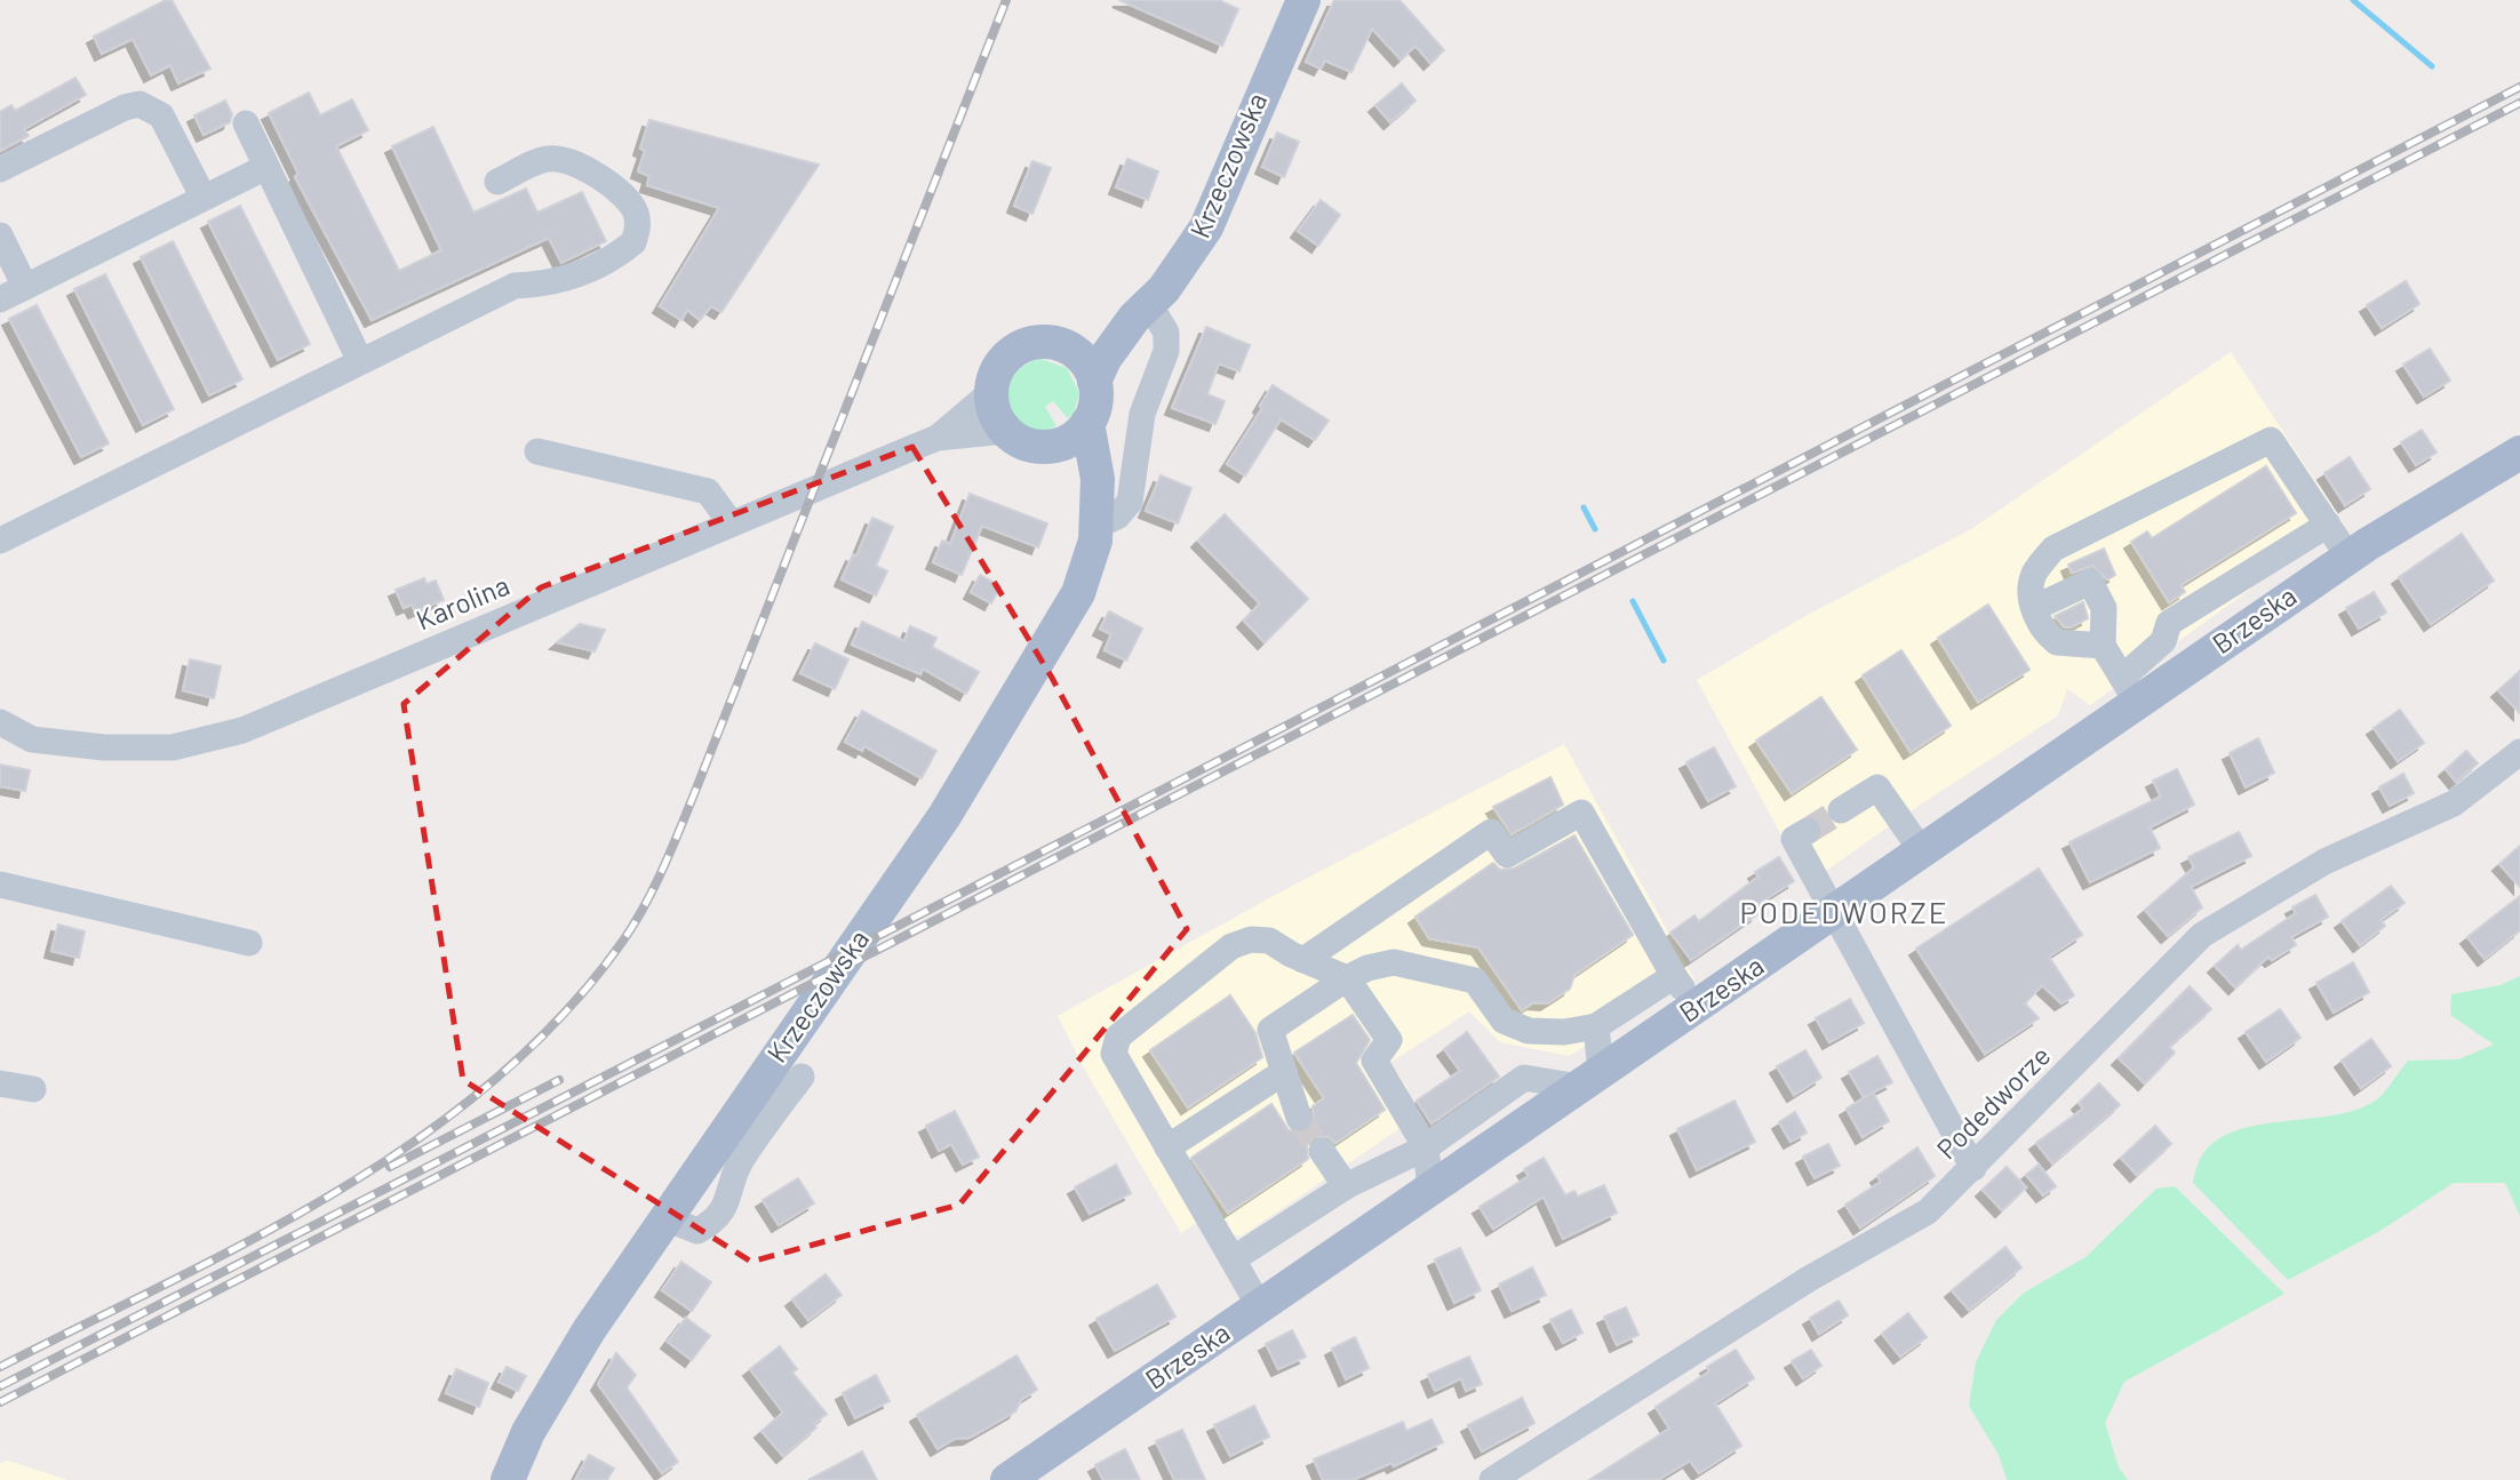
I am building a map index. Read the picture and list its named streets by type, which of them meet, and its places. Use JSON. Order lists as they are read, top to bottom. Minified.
{"streets":{"main road":["Krzeczowska","Brzeska"],"street":["Karolina","Podedworze"]},"crossings":[["Krzeczowska","Karolina"]],"districts":["PODEDWORZE"]}
